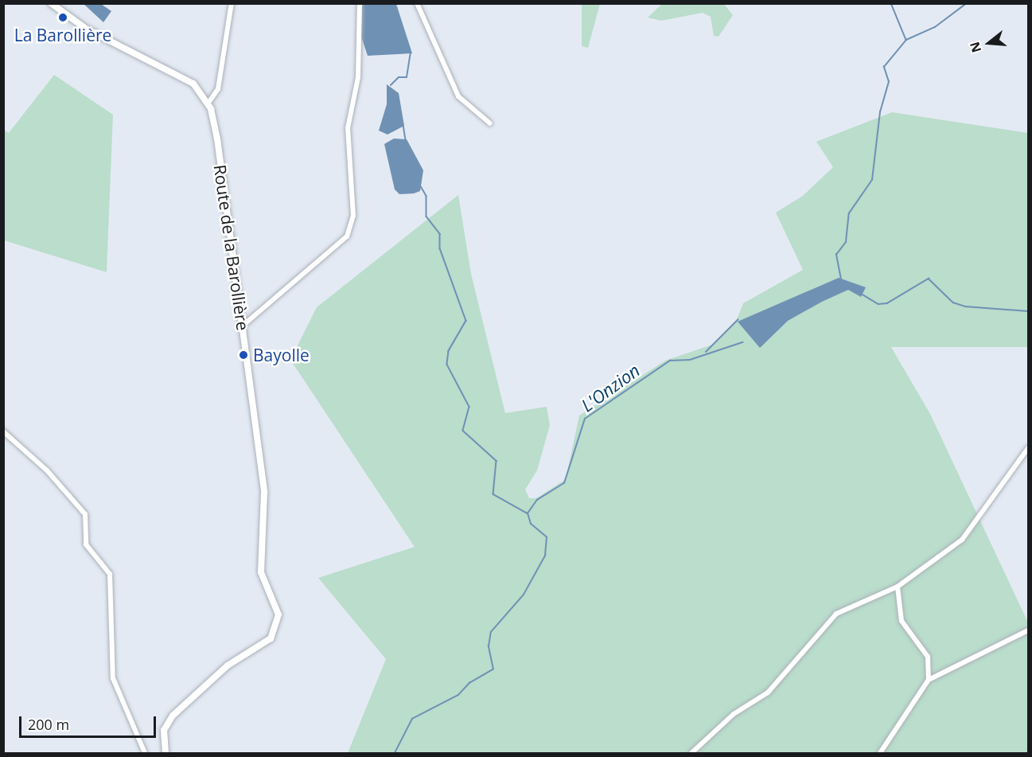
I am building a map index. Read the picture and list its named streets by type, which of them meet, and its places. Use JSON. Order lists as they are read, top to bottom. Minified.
{"streets":{"main road":["Route de la Barollière"]},"water":["L'Onzion"],"places":["La Barollière","Bayolle"],"scale_bar":"200 m","north":"left"}
